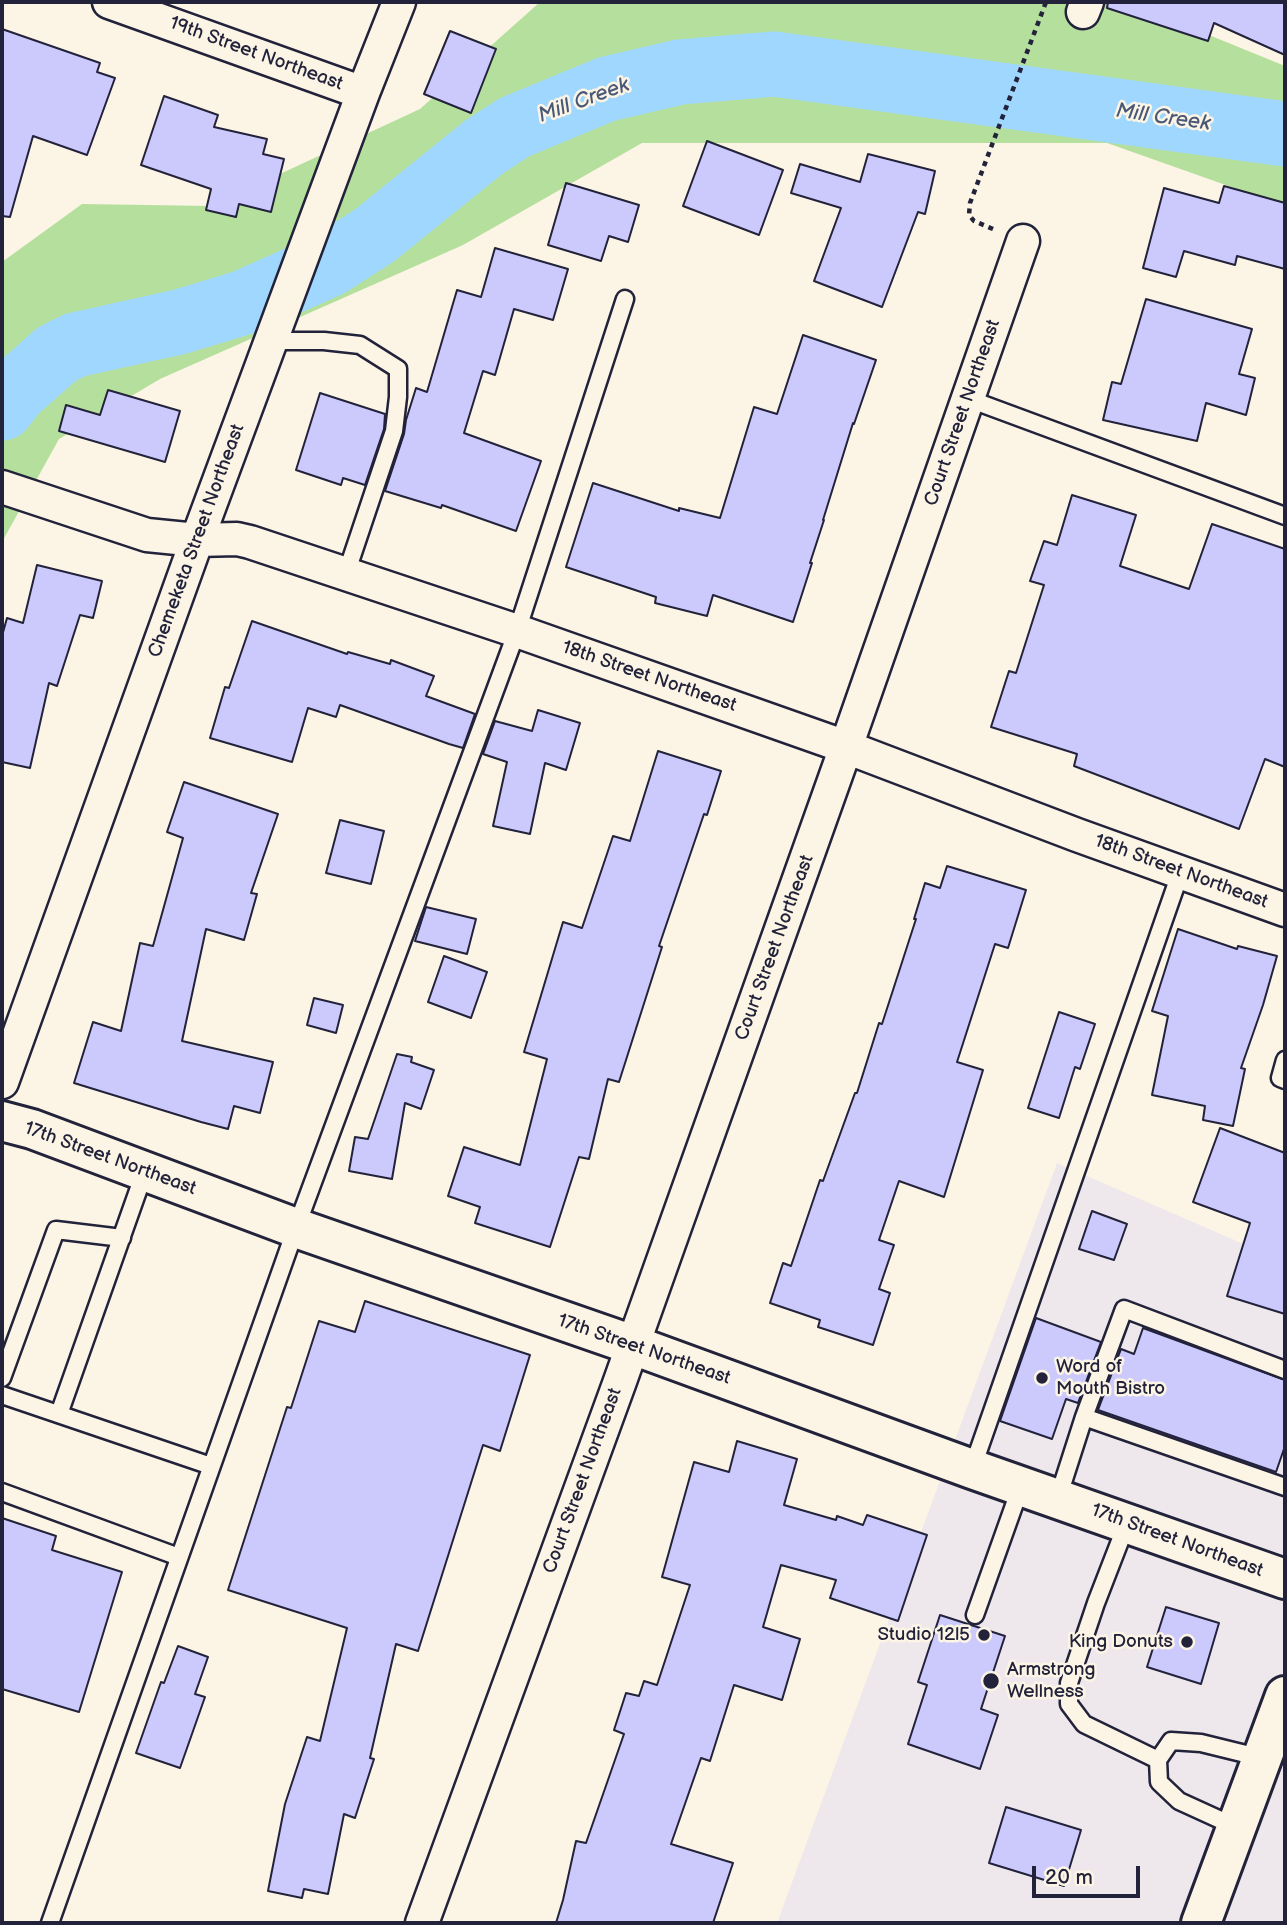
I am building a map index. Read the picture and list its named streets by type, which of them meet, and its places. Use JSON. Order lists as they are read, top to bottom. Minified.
{"streets":{"main road":["17th Street Northeast"],"street":["19th Street Northeast","Court Street Northeast","Chemeketa Street Northeast","18th Street Northeast"]},"crossings":[["19th Street Northeast","Chemeketa Street Northeast"],["Court Street Northeast","18th Street Northeast"],["Court Street Northeast","17th Street Northeast"],["Chemeketa Street Northeast","18th Street Northeast"]],"water":["Mill Creek"],"places":["Word of Mouth Bistro","Studio 12|5","King Donuts","Armstrong Wellness"],"scale_bar":"20 m"}
